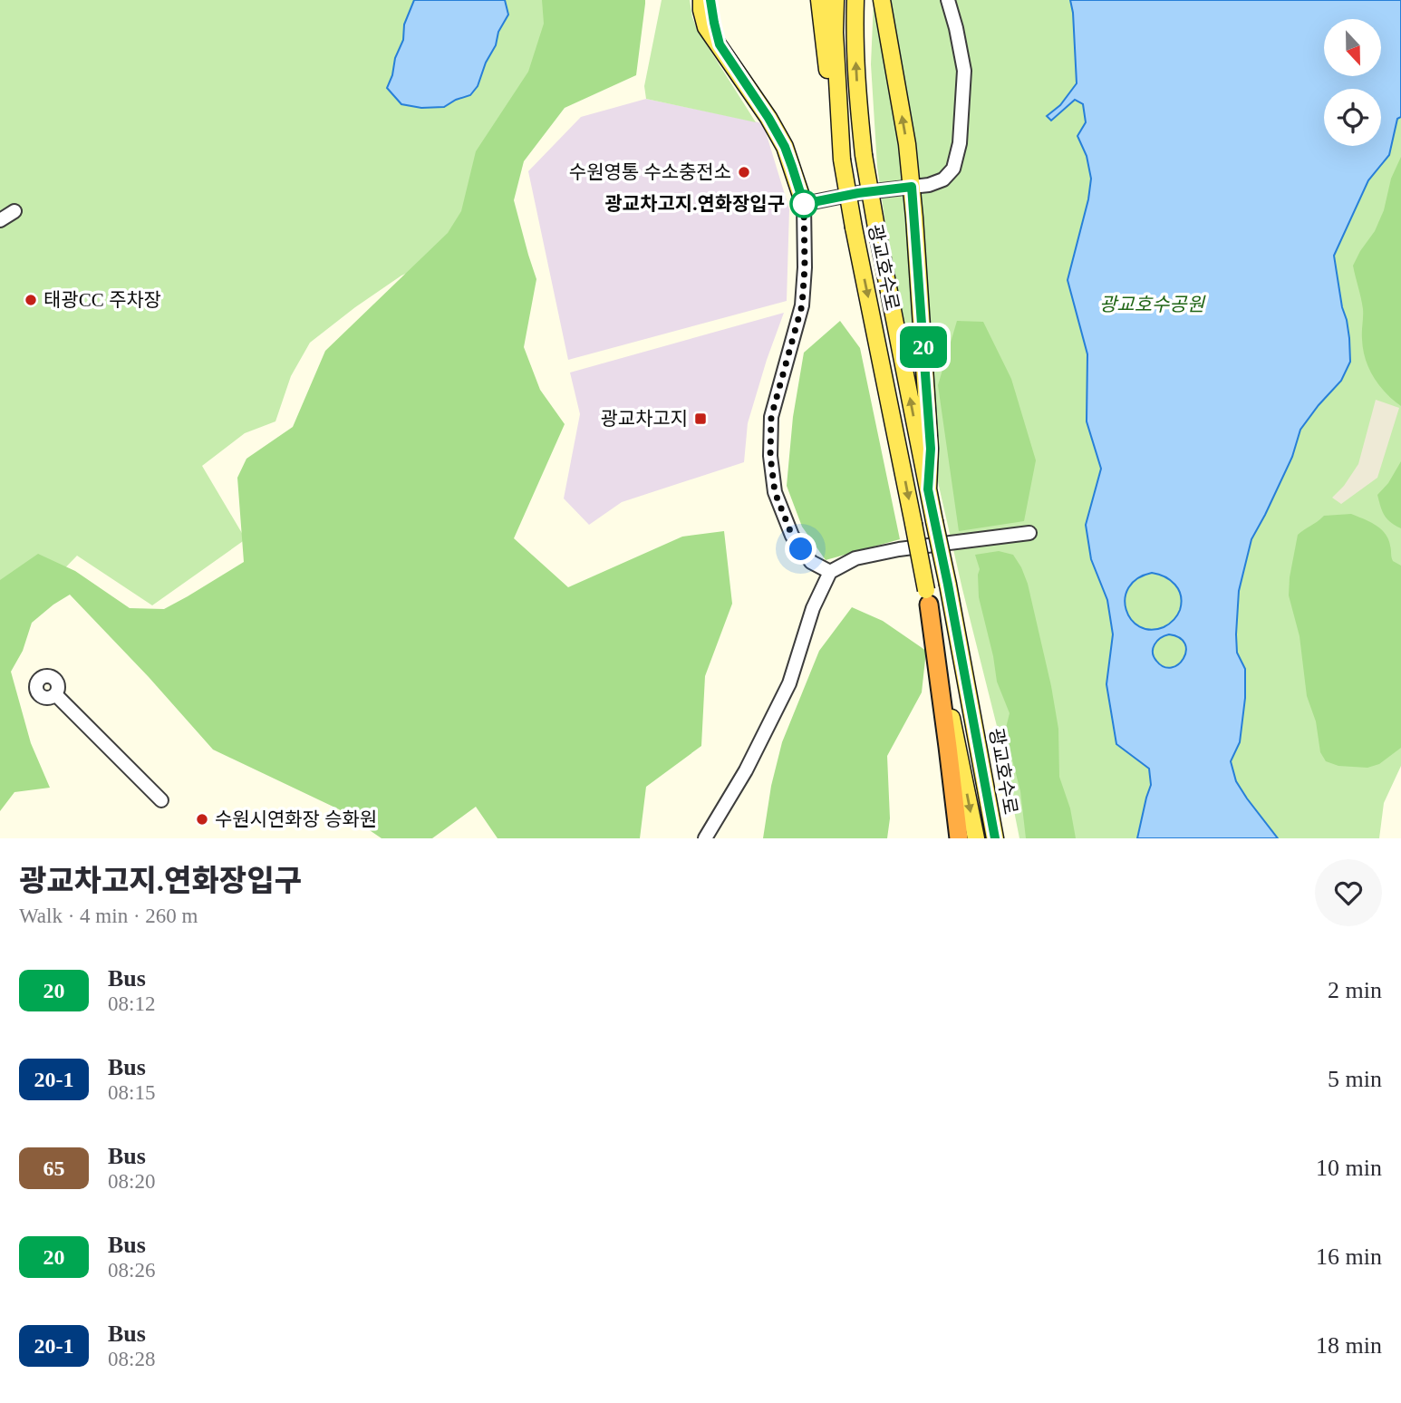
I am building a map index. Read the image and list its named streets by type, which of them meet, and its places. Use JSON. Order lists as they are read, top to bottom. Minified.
{"streets":{"main road":["광교호수로"]},"parks":["광교호수공원"],"places":{"other":["수원영통 수소충전소","광교차고지.연화장입구","태광CC 주차장","수원시연화장 승화원"],"transit":["광교차고지"]},"lines":["bus line 20"],"north":"bottom","page":{"on_map":"20","heading":["광교차고지.연화장입구","Walk · 4 min · 260 m"],"list":[{"mark":"20","name":"Bus","note":"08:12","value":"2 min"},{"mark":"20-1","name":"Bus","note":"08:15","value":"5 min"},{"mark":"65","name":"Bus","note":"08:20","value":"10 min"},{"mark":"20","name":"Bus","note":"08:26","value":"16 min"},{"mark":"20-1","name":"Bus","note":"08:28","value":"18 min"}]}}
